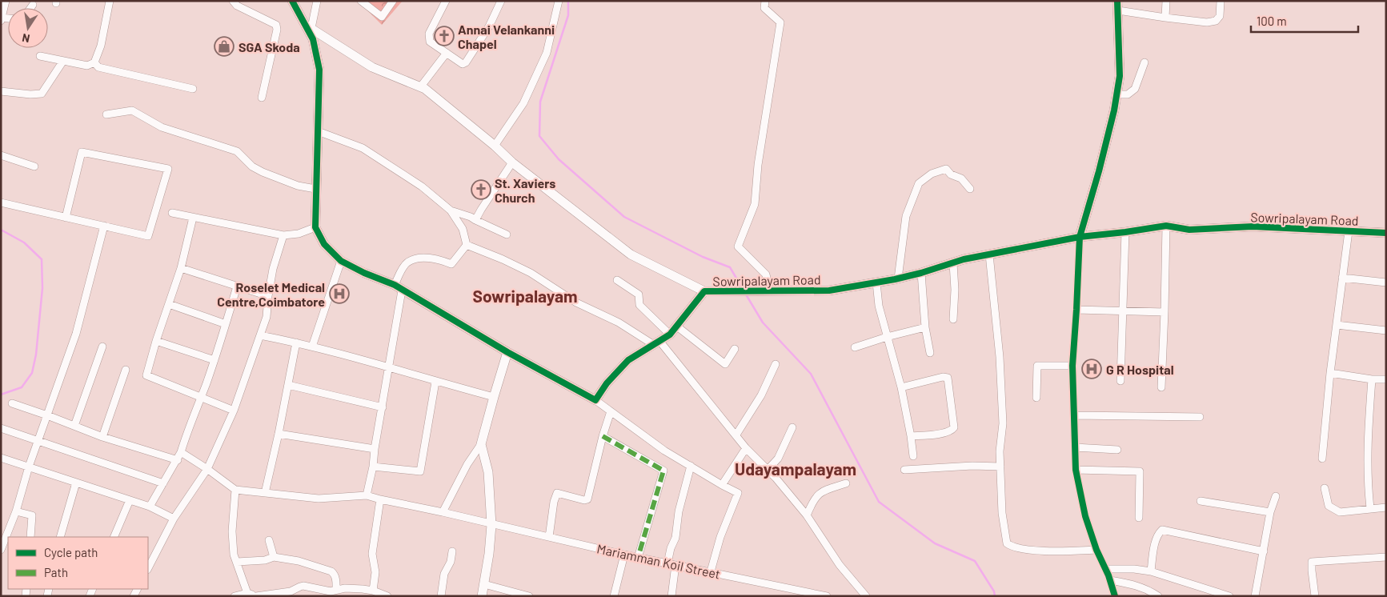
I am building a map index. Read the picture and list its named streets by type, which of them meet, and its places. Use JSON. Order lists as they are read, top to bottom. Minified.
{"streets":{"street":["Sowripalayam Road","Mariamman Koil Street"]},"districts":["Sowripalayam","Udayampalayam"],"places":{"church":["Annai Velankanni Chapel","St. Xaviers Church"],"shop":["SGA Skoda"],"hospital":["Roselet Medical Centre,Coimbatore","G R Hospital"]},"legend":["Cycle path","Path"],"scale_bar":"100 m","north":"bottom"}
